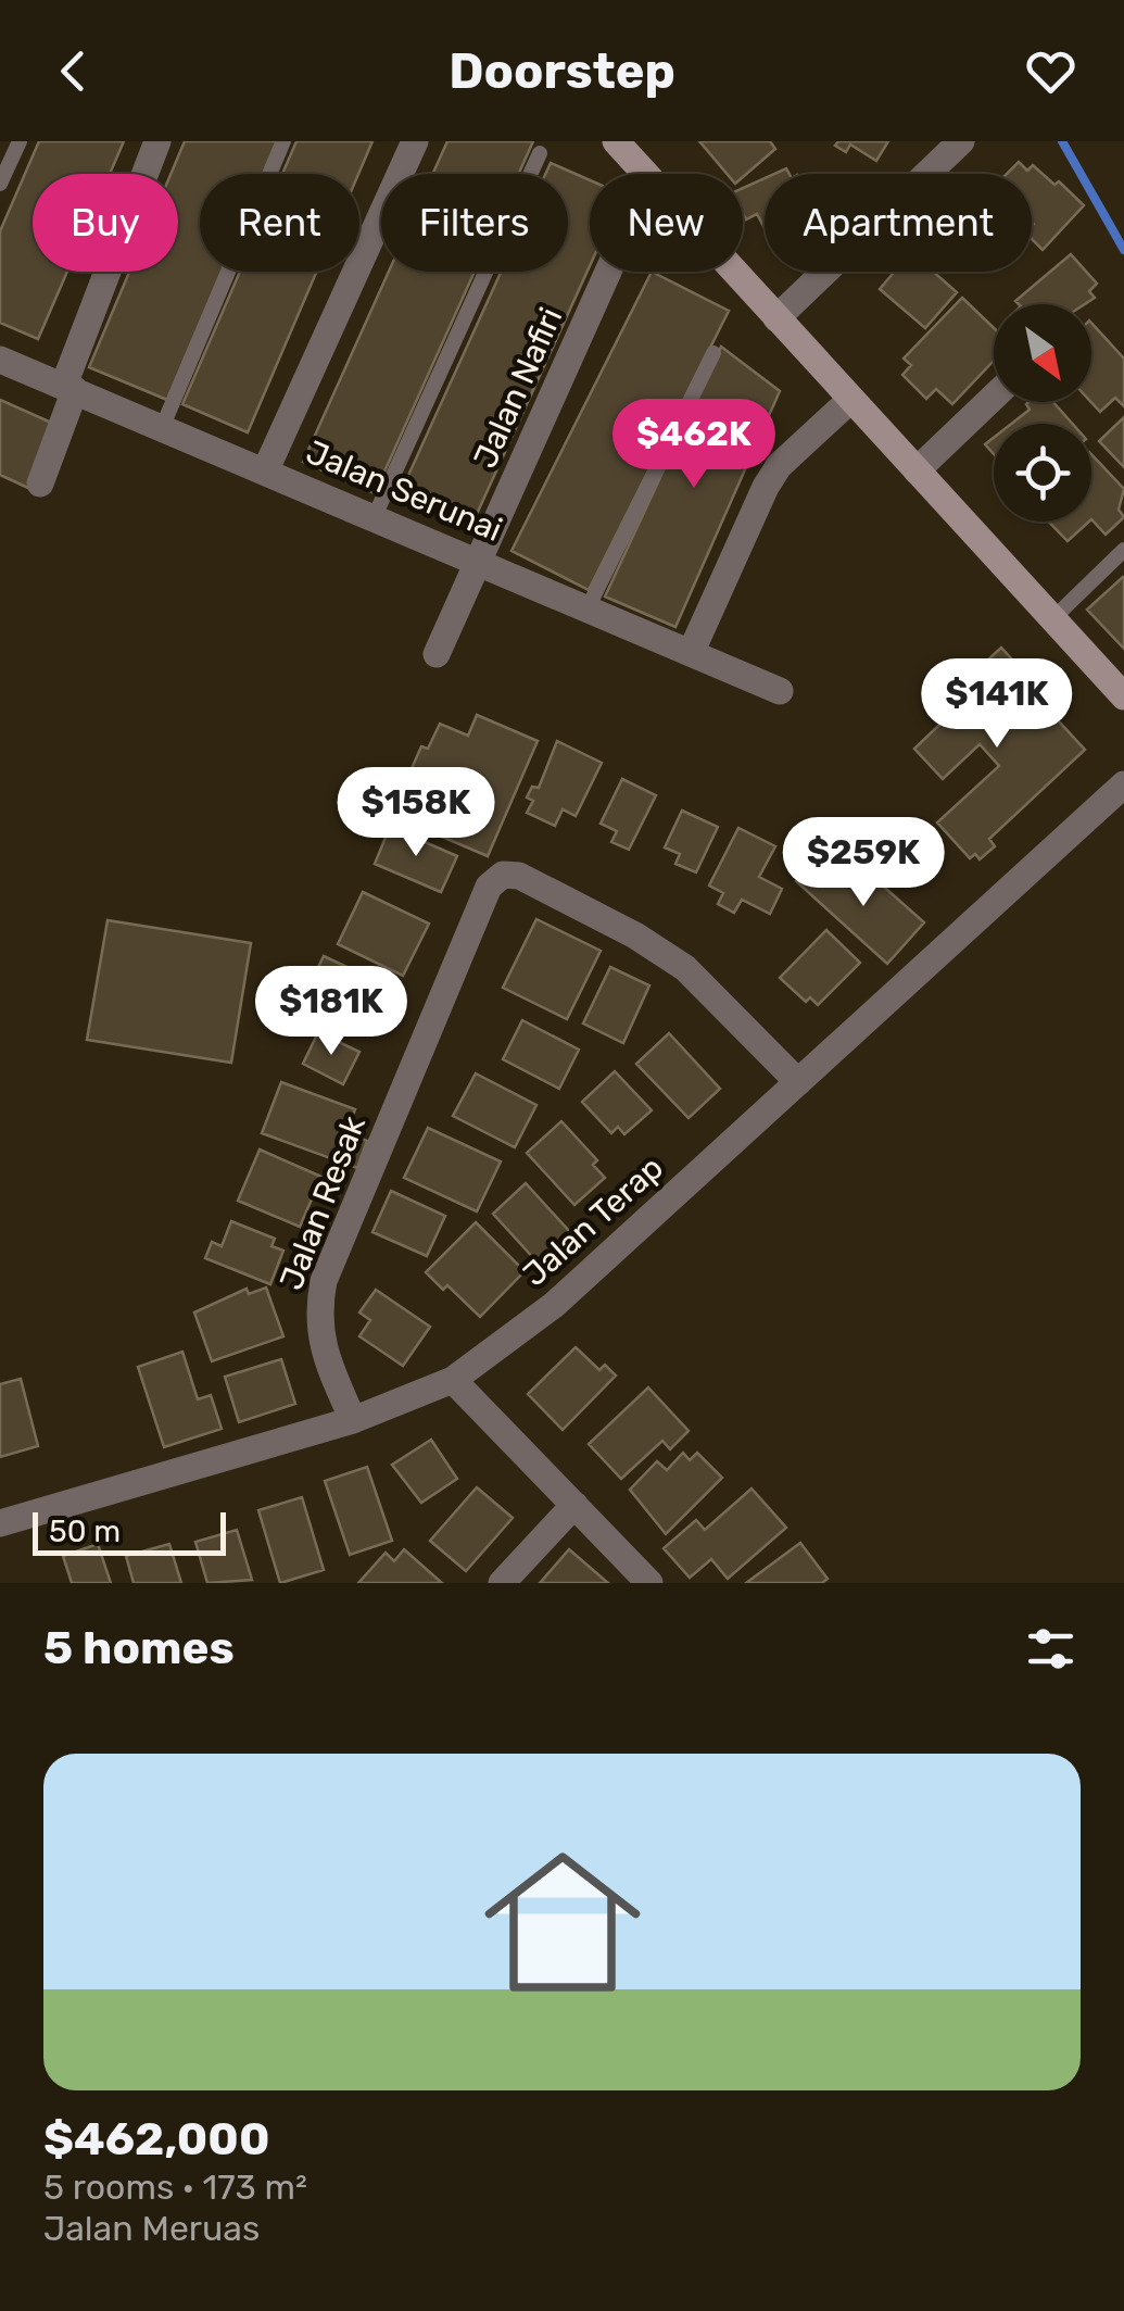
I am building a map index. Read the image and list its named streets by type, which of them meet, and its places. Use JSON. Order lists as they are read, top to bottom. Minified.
{"streets":{"street":["Jalan Nafiri","Jalan Serunai","Jalan Resak","Jalan Terap"]},"crossings":[["Jalan Nafiri","Jalan Serunai"],["Jalan Resak","Jalan Terap"]],"scale_bar":"50 m","north":"bottom right","page":{"header":"Doorstep","chip":["Buy","Rent","Filters","New","Apartment"],"price":["$462K","$141K","$158K","$259K","$181K"],"scale":"50 m","heading":"5 homes","list":[{"name":"$462,000","note":"5 rooms · 173 m² · Jalan Meruas"}]}}
